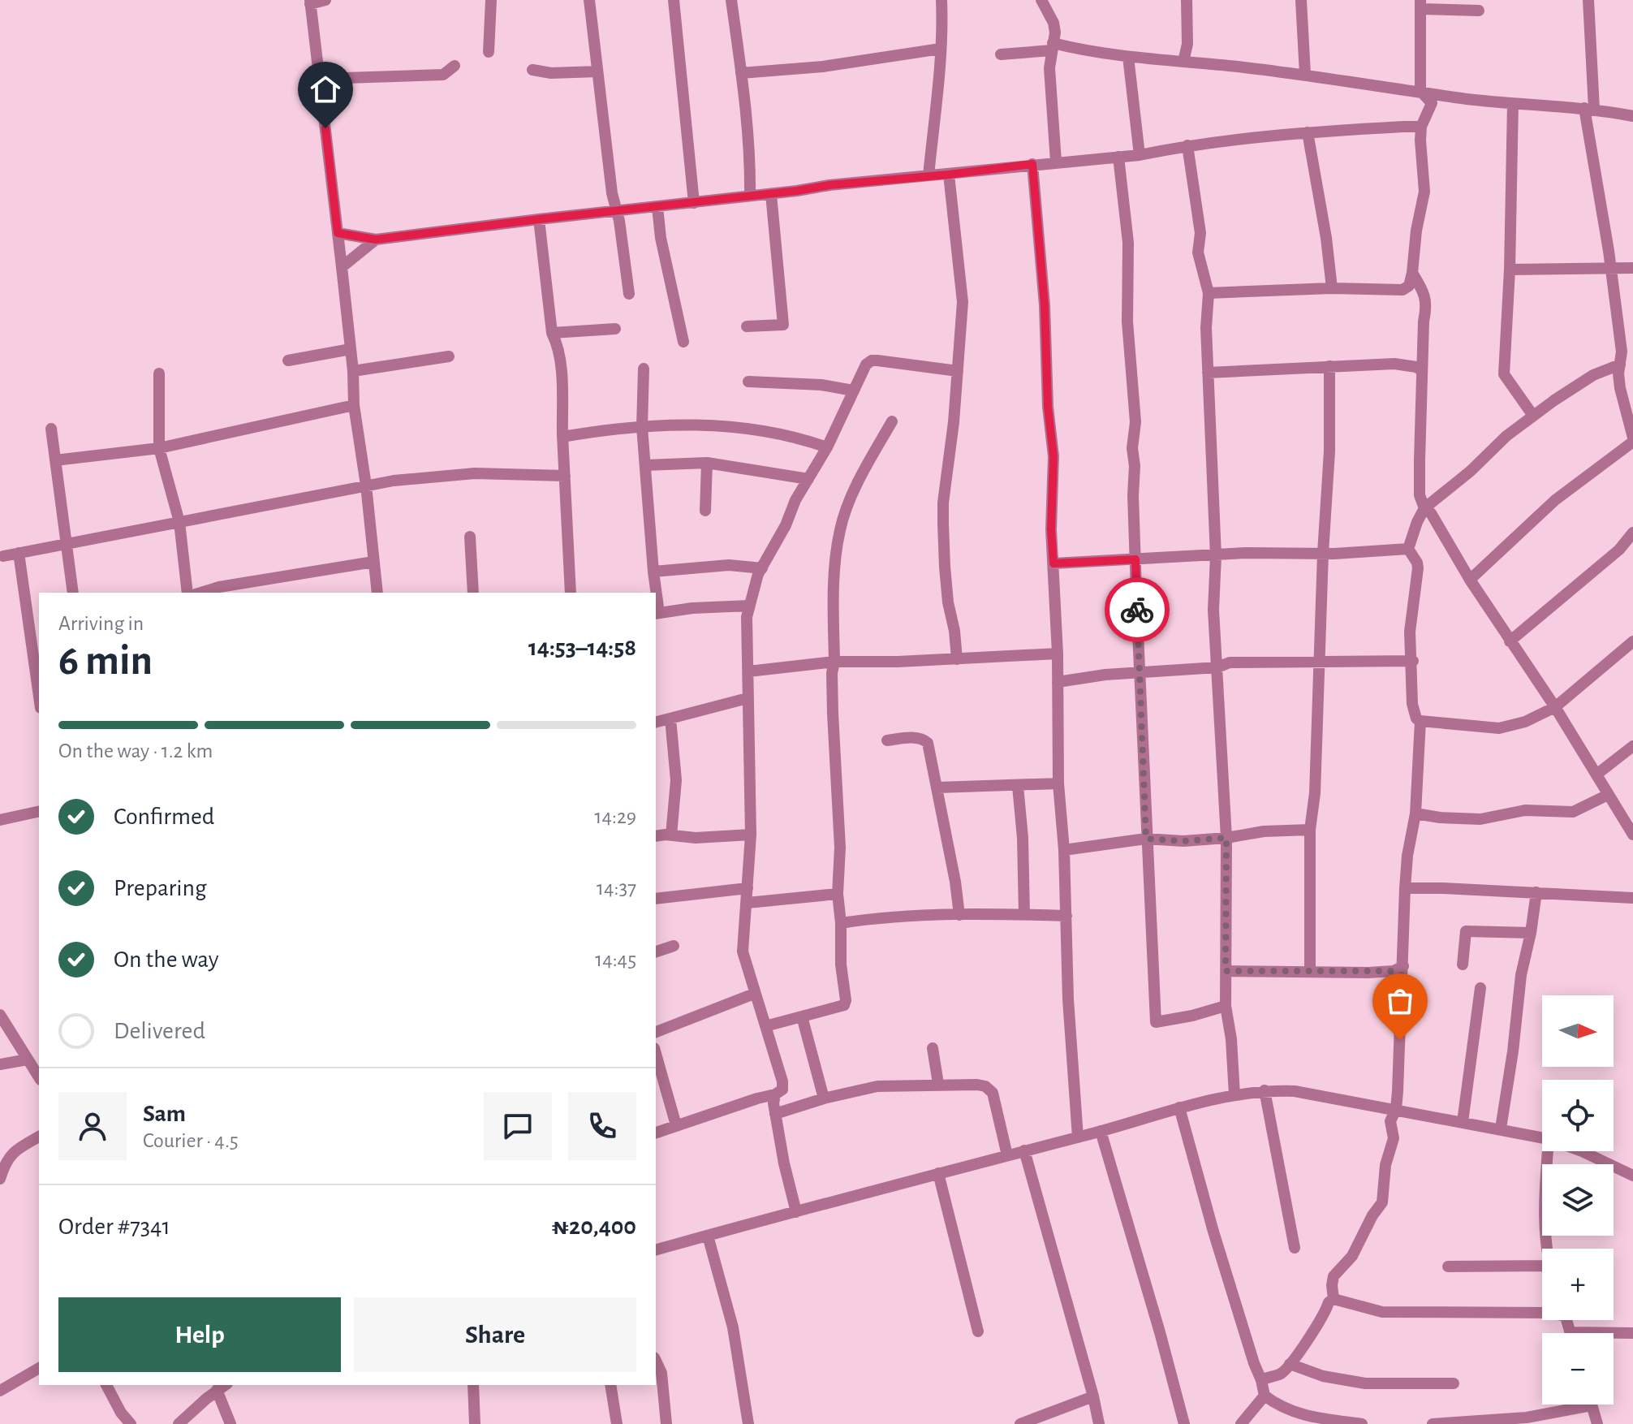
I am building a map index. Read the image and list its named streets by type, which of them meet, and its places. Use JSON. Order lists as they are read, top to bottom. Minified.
{"north":"right","page":{"heading":["6 min","Arriving in","14:53–14:58"],"panel":["Sam","Courier · 4.5","Order #7341","₦20,400"],"bar":"On the way · 1.2 km","list":[["Confirmed","14:29"],["Preparing","14:37"],["On the way","14:45"],"Delivered"],"map_buttons":["+","−"],"buttons":["Help","Share"]}}
